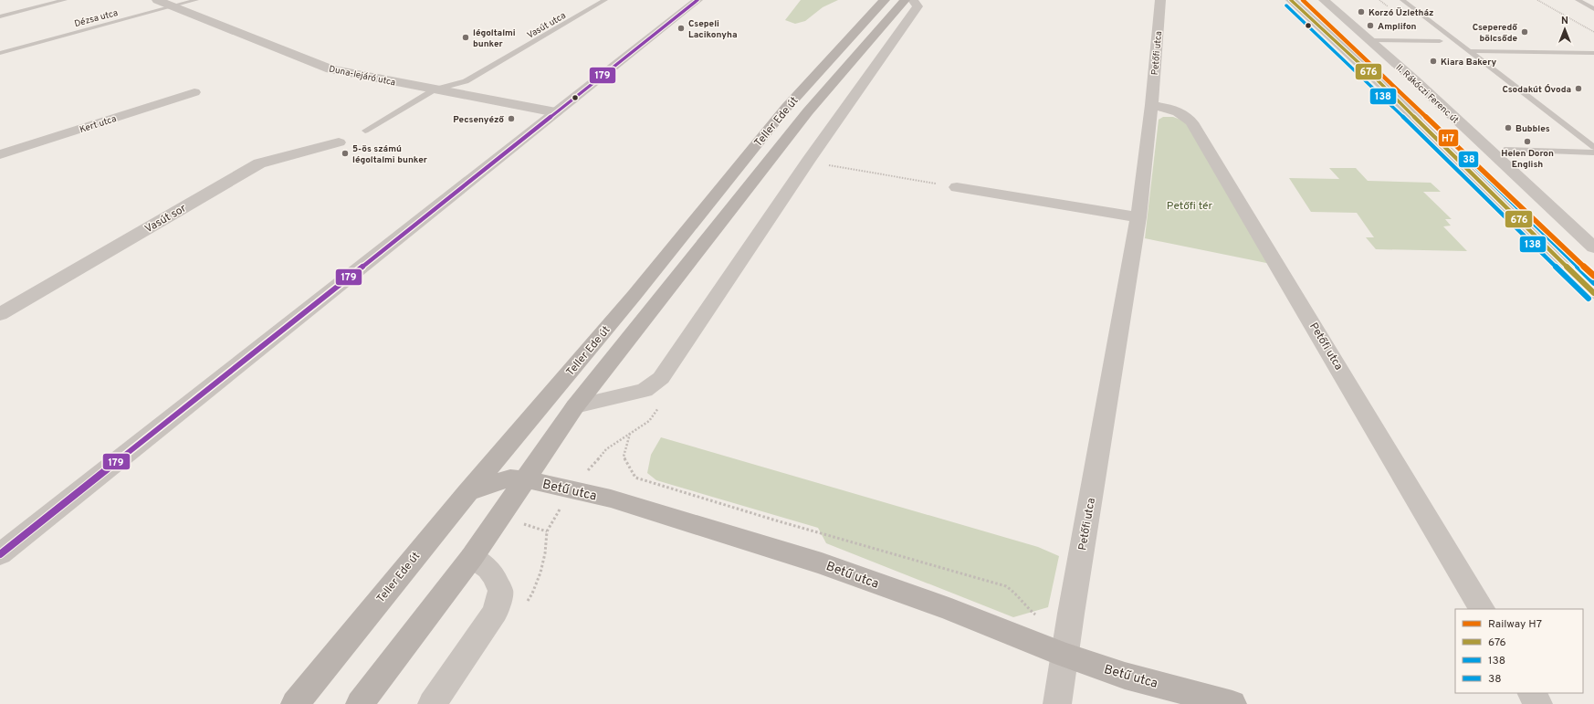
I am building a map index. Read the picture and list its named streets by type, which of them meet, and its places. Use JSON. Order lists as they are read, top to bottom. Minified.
{"streets":{"main road":["Teller Ede út","Betű utca"],"street":["Petőfi utca","Duna-lejáró utca","II. Rákóczi Ferenc út","Kert utca","Vasút sor"],"lane":["Dézsa utca","Vasút utca"]},"crossings":[["Dézsa utca","Duna-lejáró utca"],["Vasút utca","Duna-lejáró utca"],["Petőfi utca","Betű utca"],["Teller Ede út","Betű utca"]],"parks":["Petőfi tér"],"places":["Korzó Üzletház","Amplifon","Csepeli Lacikonyha","Cseperedő bölcsőde","légoltalmi bunker","Kiara Bakery","Csodakút Óvoda","Pecsenyéző","Bubbles","Helen Doron English","5-ös számú légoltalmi bunker"],"lines":["rail line H7","transit line 676","transit line 38","transit line 179","transit line 138"],"legend":["Railway H7","676","138","38"],"north":"top"}
